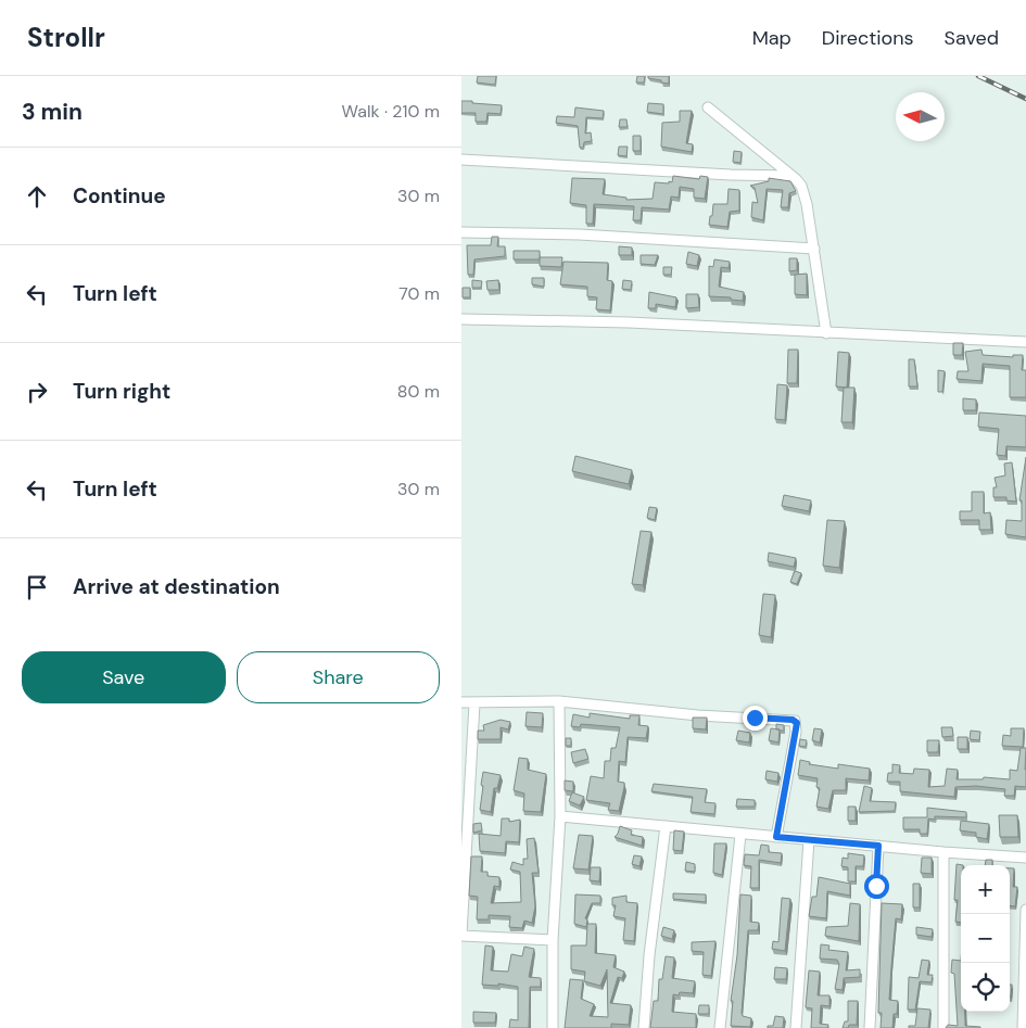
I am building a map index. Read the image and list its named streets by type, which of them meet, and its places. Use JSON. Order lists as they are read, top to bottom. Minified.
{"north":"left","page":{"header":"Strollr","nav":["Map","Directions","Saved"],"heading":["3 min","Walk · 210 m"],"list":[["Continue","30 m"],["Turn left","70 m"],["Turn right","80 m"],["Turn left","30 m"],"Arrive at destination"],"buttons":["Save","Share"],"map_buttons":["+","−"]}}
